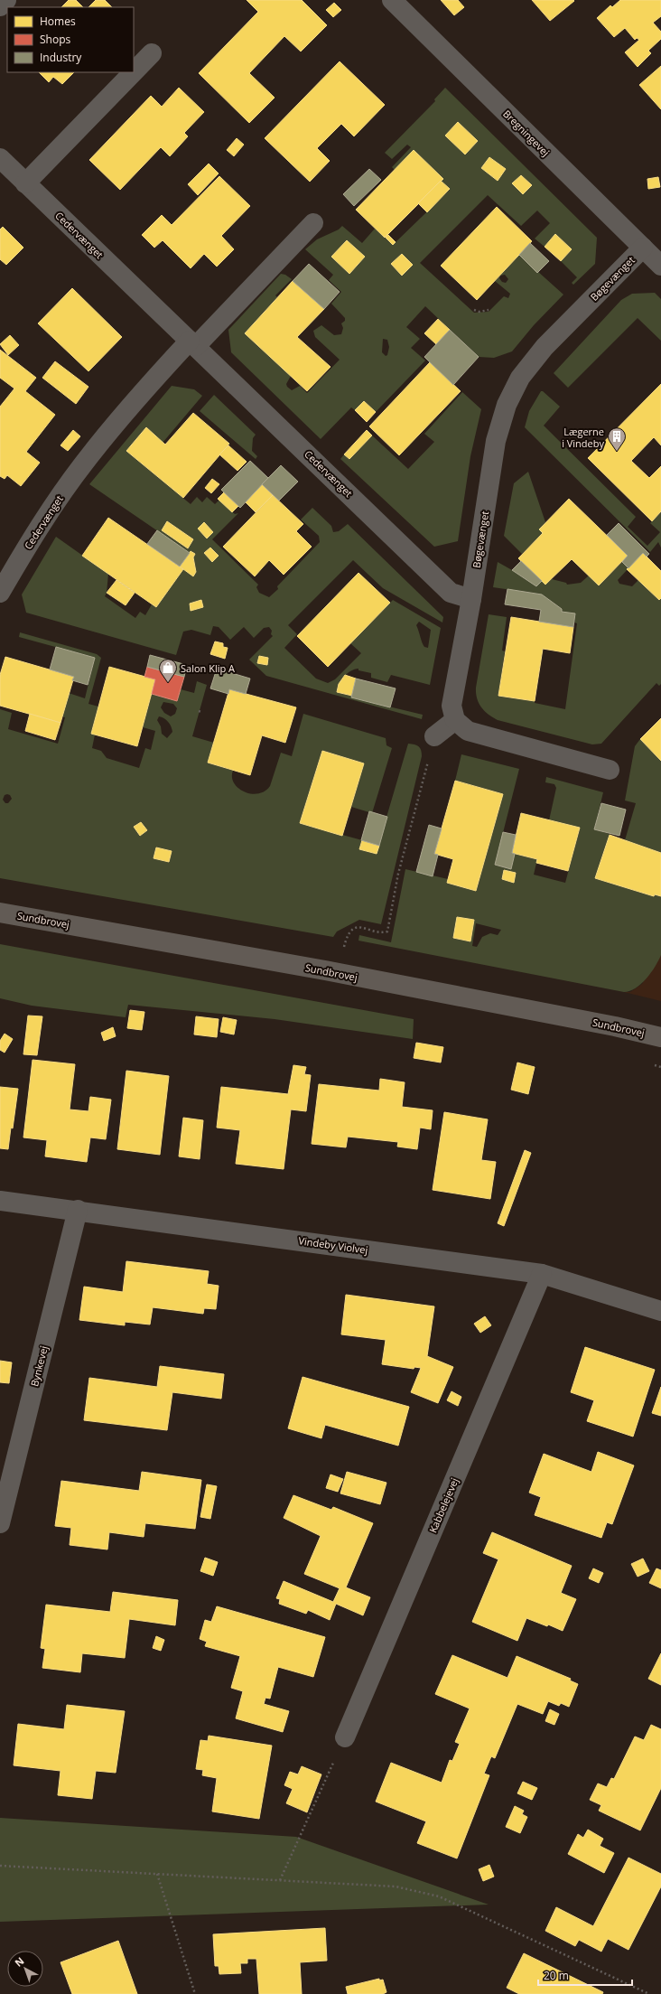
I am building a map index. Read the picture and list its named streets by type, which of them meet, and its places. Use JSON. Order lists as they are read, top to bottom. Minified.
{"streets":{"main road":["Sundbrovej"],"street":["Bregningevej","Cedervænget","Bøgevænget","Vindeby Violvej","Bynkevej","Kabbelejevej"]},"crossings":[["Bregningevej","Bøgevænget"],["Cedervænget","Bøgevænget"],["Vindeby Violvej","Bynkevej"],["Vindeby Violvej","Kabbelejevej"]],"places":{"building":["Lægerne i Vindeby"],"shop":["Salon Klip A"]},"legend":["Homes","Shops","Industry"],"scale_bar":"20 m","north":"top left"}
